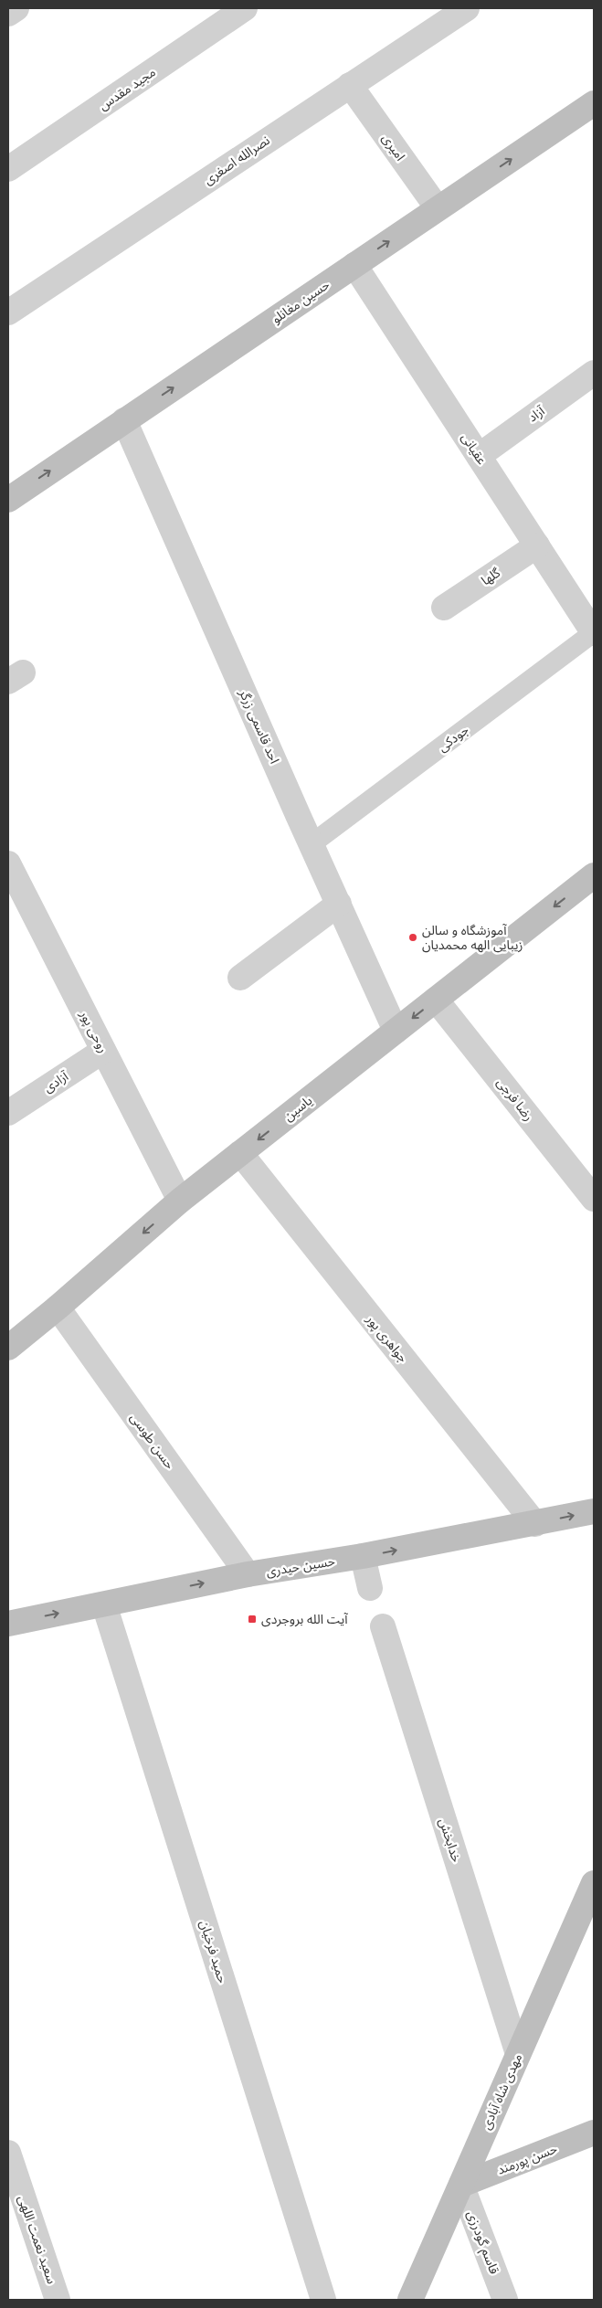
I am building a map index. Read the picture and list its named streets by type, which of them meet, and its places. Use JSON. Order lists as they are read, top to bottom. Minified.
{"streets":{"street":["مجید مقدس","امیری","نصرالله اصغری","حسین مغانلو","آزاد","عقیانی","گلها","احد قاسمی زرگر","روحی پور","آزادی","رضا فرجی","یاسین","جواهری پور","حسن طوسی","حسین حیدری","خدابخش","حمید فرخیان","مهدی شاه آبادی","حسن پورمند","سعید نعمت اللهی","قاسم گودرزی"],"lane":["جودکی"]},"crossings":[["امیری","نصرالله اصغری"],["امیری","حسین مغانلو"],["حسین مغانلو","عقیانی"],["حسین مغانلو","احد قاسمی زرگر"],["آزاد","عقیانی"],["عقیانی","گلها"],["عقیانی","جودکی"],["احد قاسمی زرگر","جودکی"],["احد قاسمی زرگر","یاسین"],["روحی پور","آزادی"],["روحی پور","یاسین"],["رضا فرجی","یاسین"],["یاسین","جواهری پور"],["یاسین","حسن طوسی"],["جواهری پور","حسین حیدری"],["حسن طوسی","حسین حیدری"],["حسین حیدری","حمید فرخیان"],["خدابخش","مهدی شاه آبادی"],["مهدی شاه آبادی","حسن پورمند"],["مهدی شاه آبادی","قاسم گودرزی"],["حسن پورمند","قاسم گودرزی"]],"one_way":["حسین مغانلو","یاسین","حسین حیدری"],"places":{"other":["آموزشگاه و سالن زیبایی الهه محمدیان"],"transit":["آیت الله بروجردی"]}}
